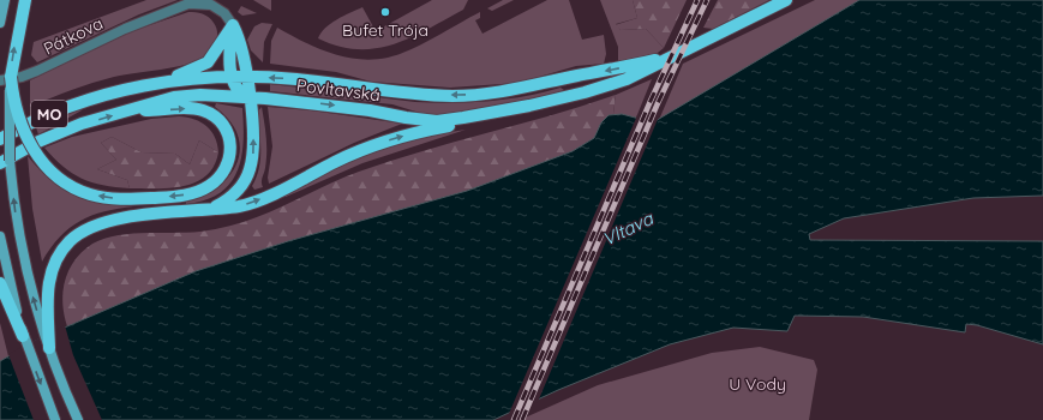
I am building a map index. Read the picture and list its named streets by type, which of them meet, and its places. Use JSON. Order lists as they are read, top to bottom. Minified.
{"streets":{"main road":["Povltavská","MO"],"street":["Pátkova"]},"water":["Vltava"],"parks":["U Vody"],"places":["Bufet Trója"]}
